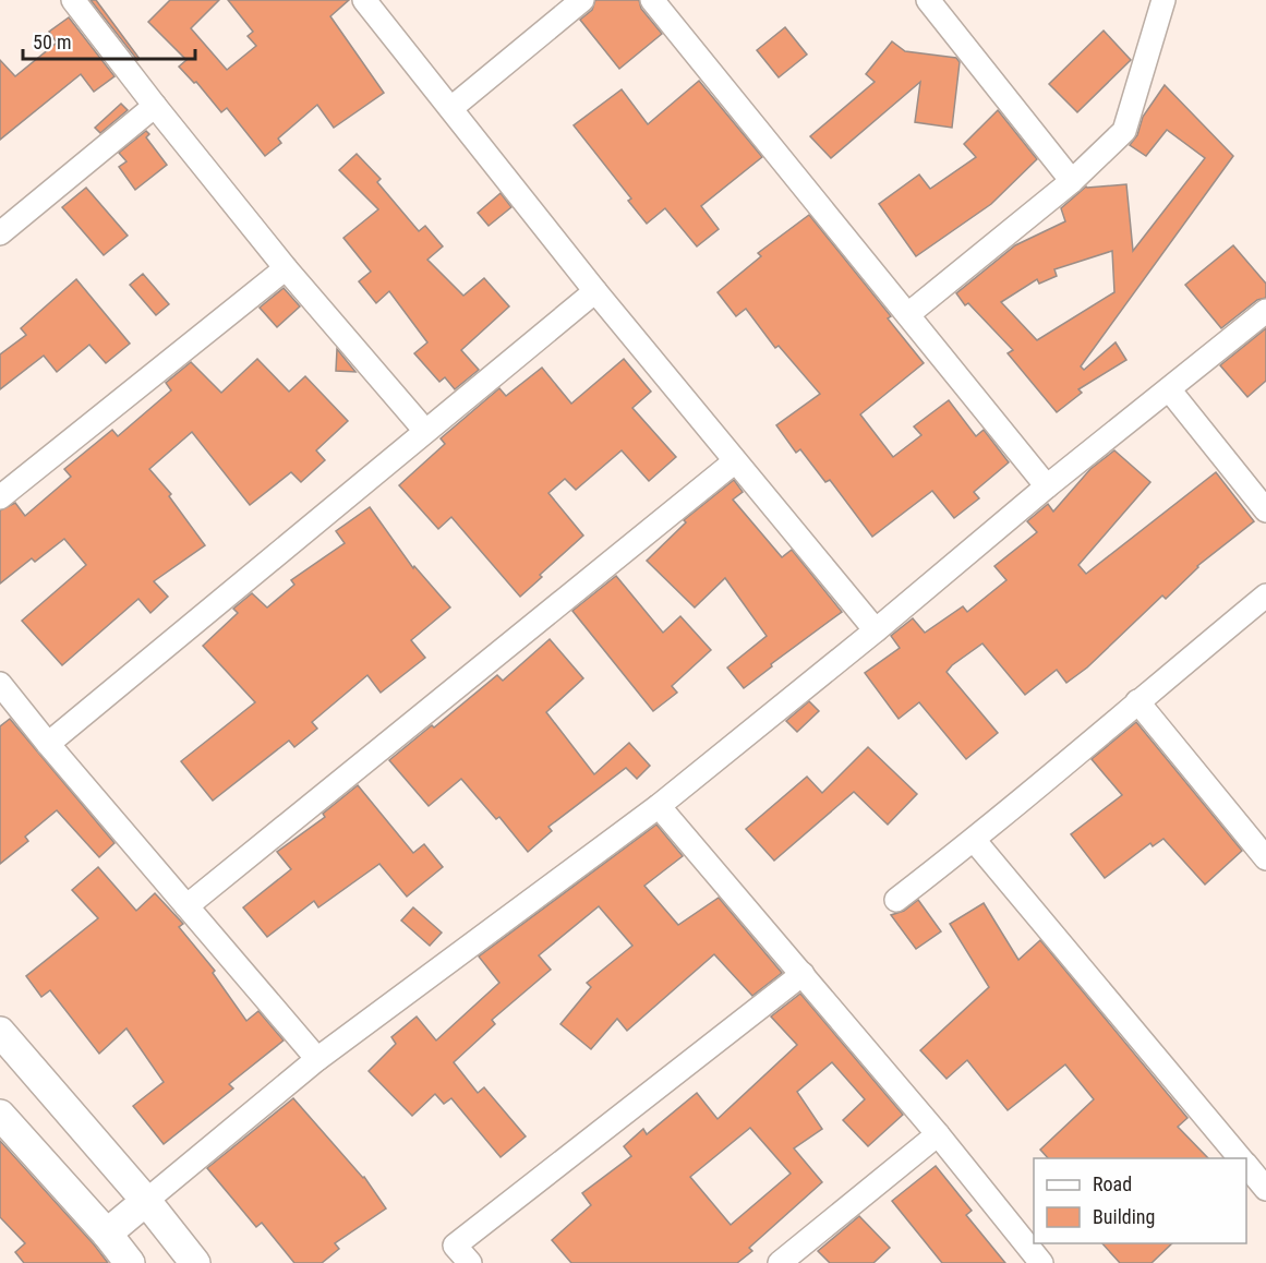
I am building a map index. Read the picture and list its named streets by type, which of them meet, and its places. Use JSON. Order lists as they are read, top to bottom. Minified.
{"legend":["Road","Building"],"scale_bar":"50 m"}
